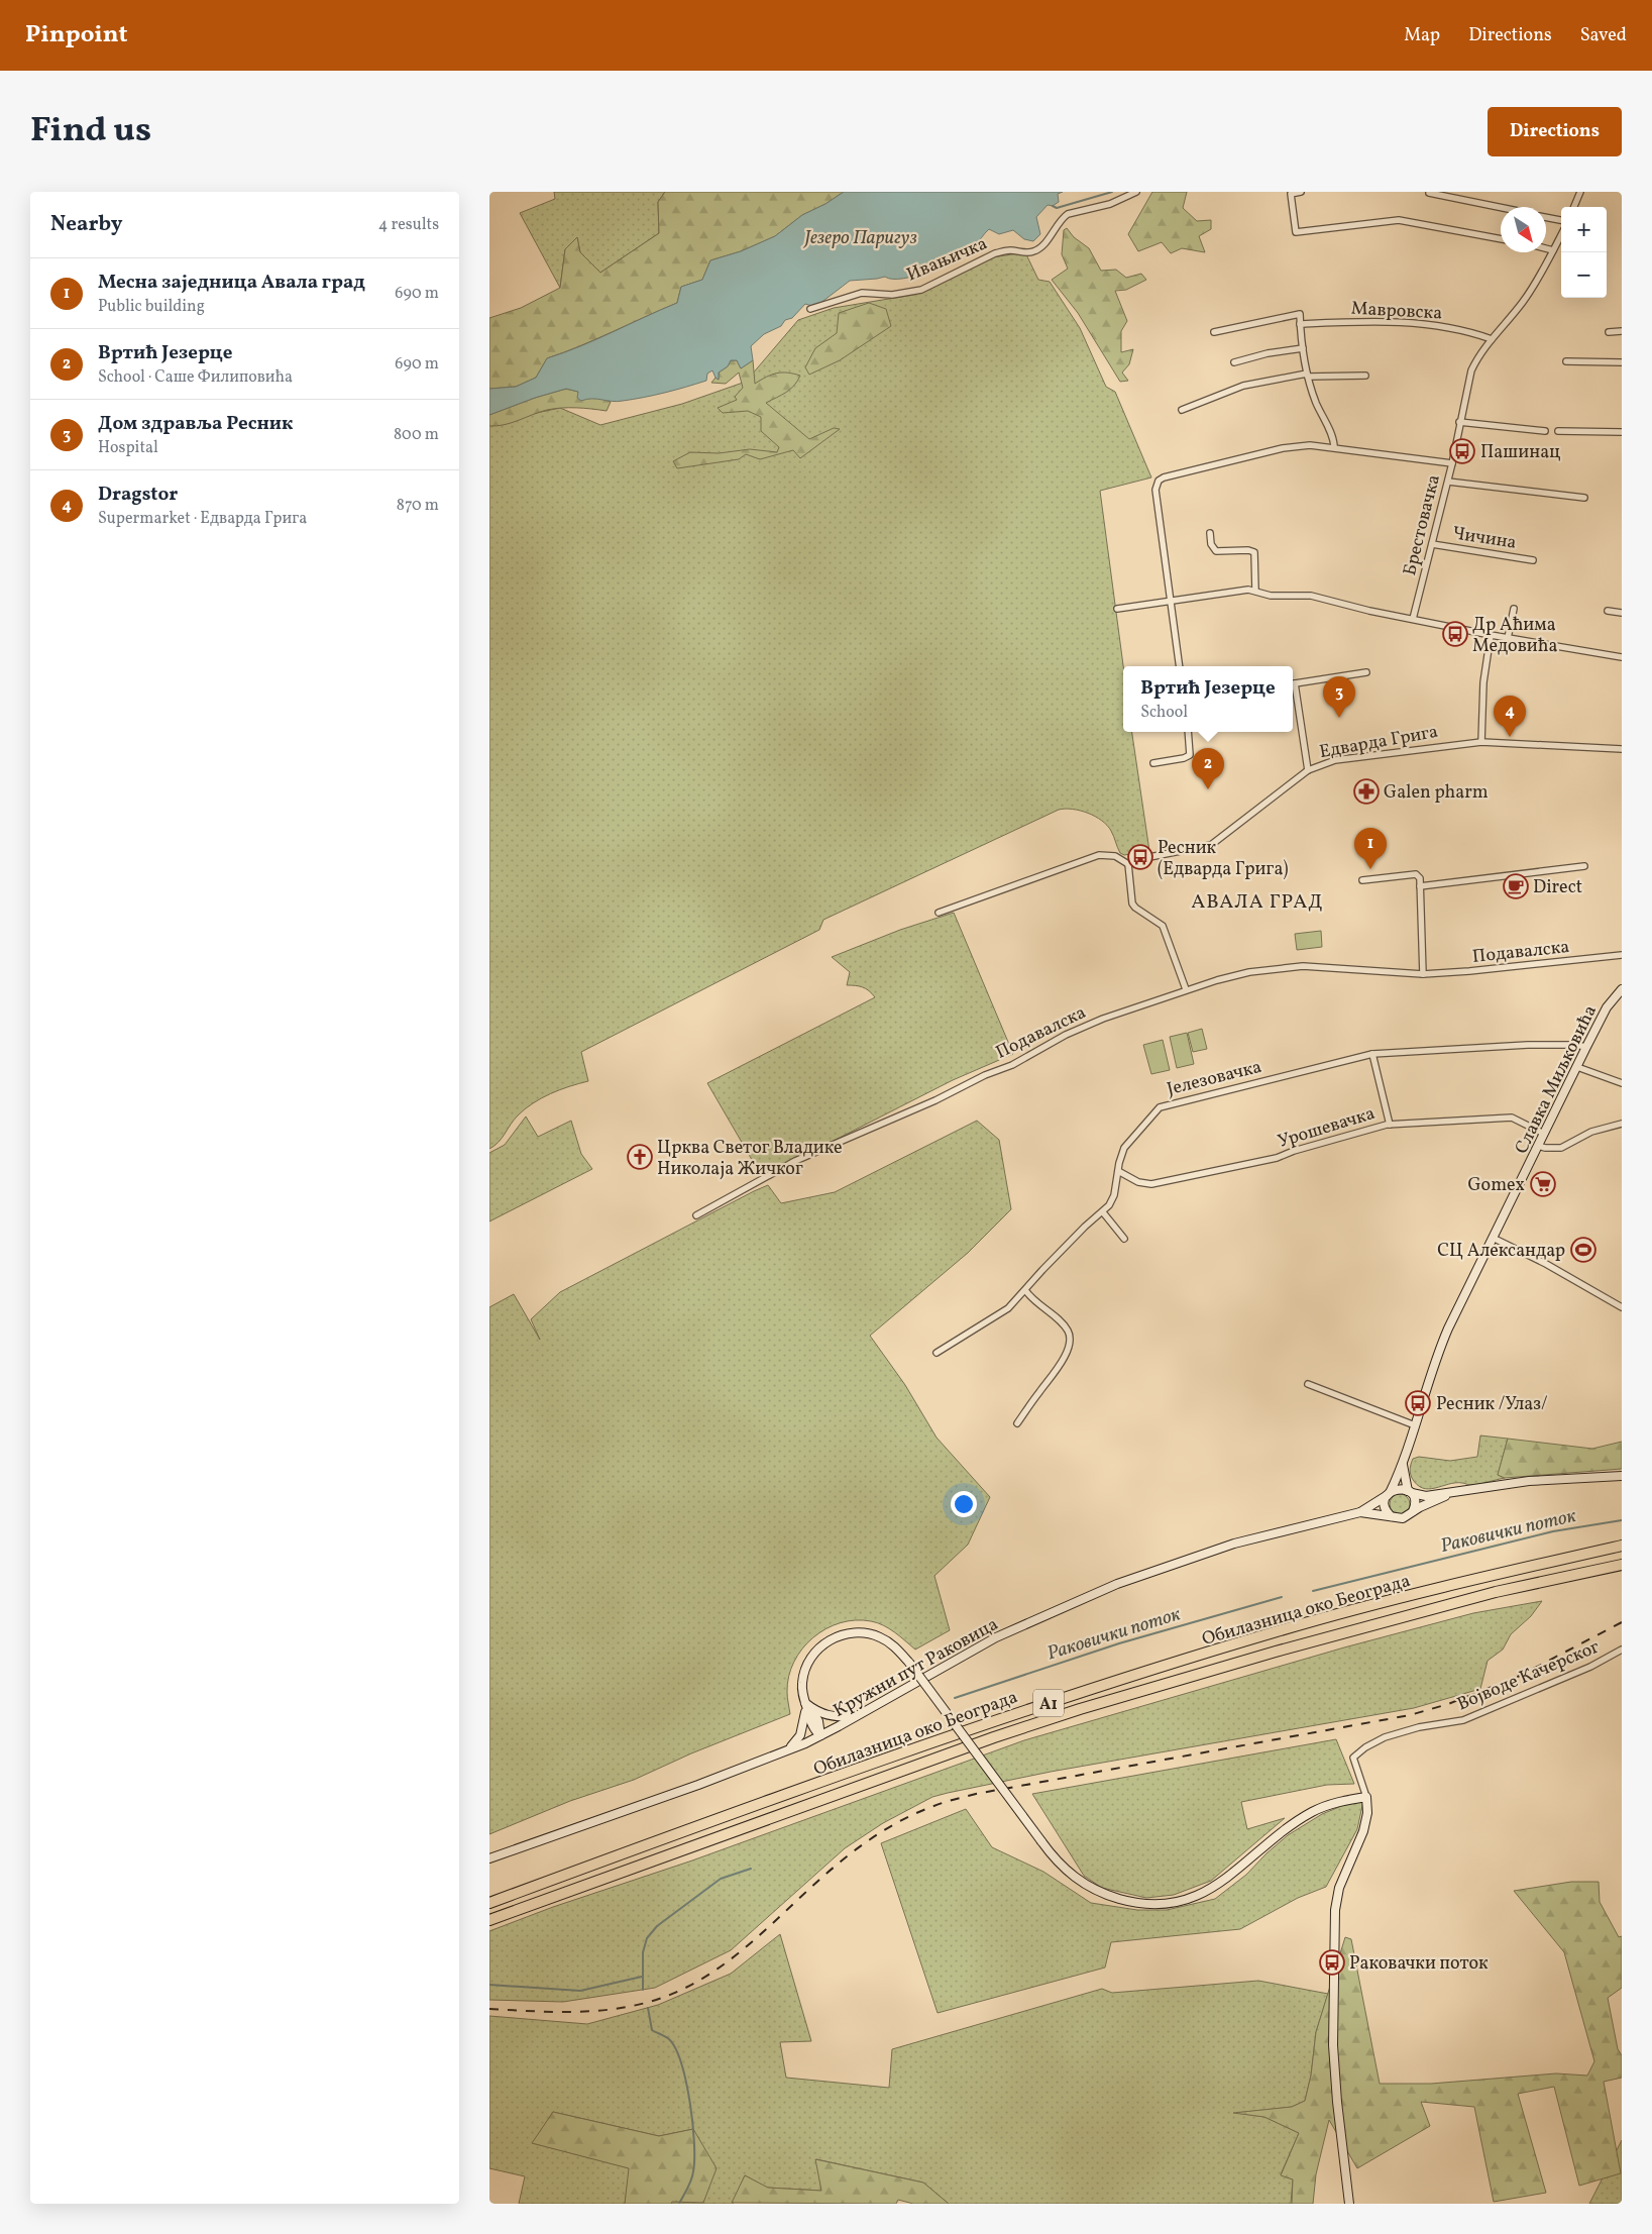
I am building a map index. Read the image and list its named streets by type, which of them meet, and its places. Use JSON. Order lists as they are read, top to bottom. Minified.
{"streets":{"highway":["Обилазница око Београда","A1"],"street":["Ивањичка","Мавровска","Брестовачка","Чичина","Едварда Грига","Подавалска","Јелезовачка","Славка Миљковића","Урошевачка","Кружни пут Раковица","Војводе Качерског"]},"crossings":[["Мавровска","Брестовачка"],["Брестовачка","Чичина"],["Јелезовачка","Славка Миљковића"],["Јелезовачка","Урошевачка"],["Славка Миљковића","Урошевачка"],["Славка Миљковића","Кружни пут Раковица"]],"districts":["АВАЛА ГРАД"],"water":["Језеро Паригуз","Раковички поток"],"places":{"bus stop":["Пашинац","Др Аћима Медовића","Ресник (Едварда Грига)","Ресник /Улаз/","Раковачки поток"],"pharmacy":["Galen pharm"],"cafe":["Direct"],"church":["Црква Светог Владике Николаја Жичког"],"supermarket":["Gomex"],"sports":["СЦ Александар"]},"north":"bottom right","page":{"header":"Pinpoint","nav":["Map","Directions","Saved"],"title":"Find us","buttons":"Directions","heading":["Nearby","4 results"],"map_buttons":["+","−"],"list":[{"mark":"1","name":"Месна заједница Авала град","note":"Public building","value":"690 m"},{"mark":"2","name":"Вртић Језерце","note":"School · Саше Филиповића","value":"690 m"},{"mark":"3","name":"Дом здравља Ресник","note":"Hospital","value":"800 m"},{"mark":"4","name":"Dragstor","note":"Supermarket · Едварда Грига","value":"870 m"}],"popup":["Вртић Језерце","School"],"pins":["3","4","2","1"]}}
